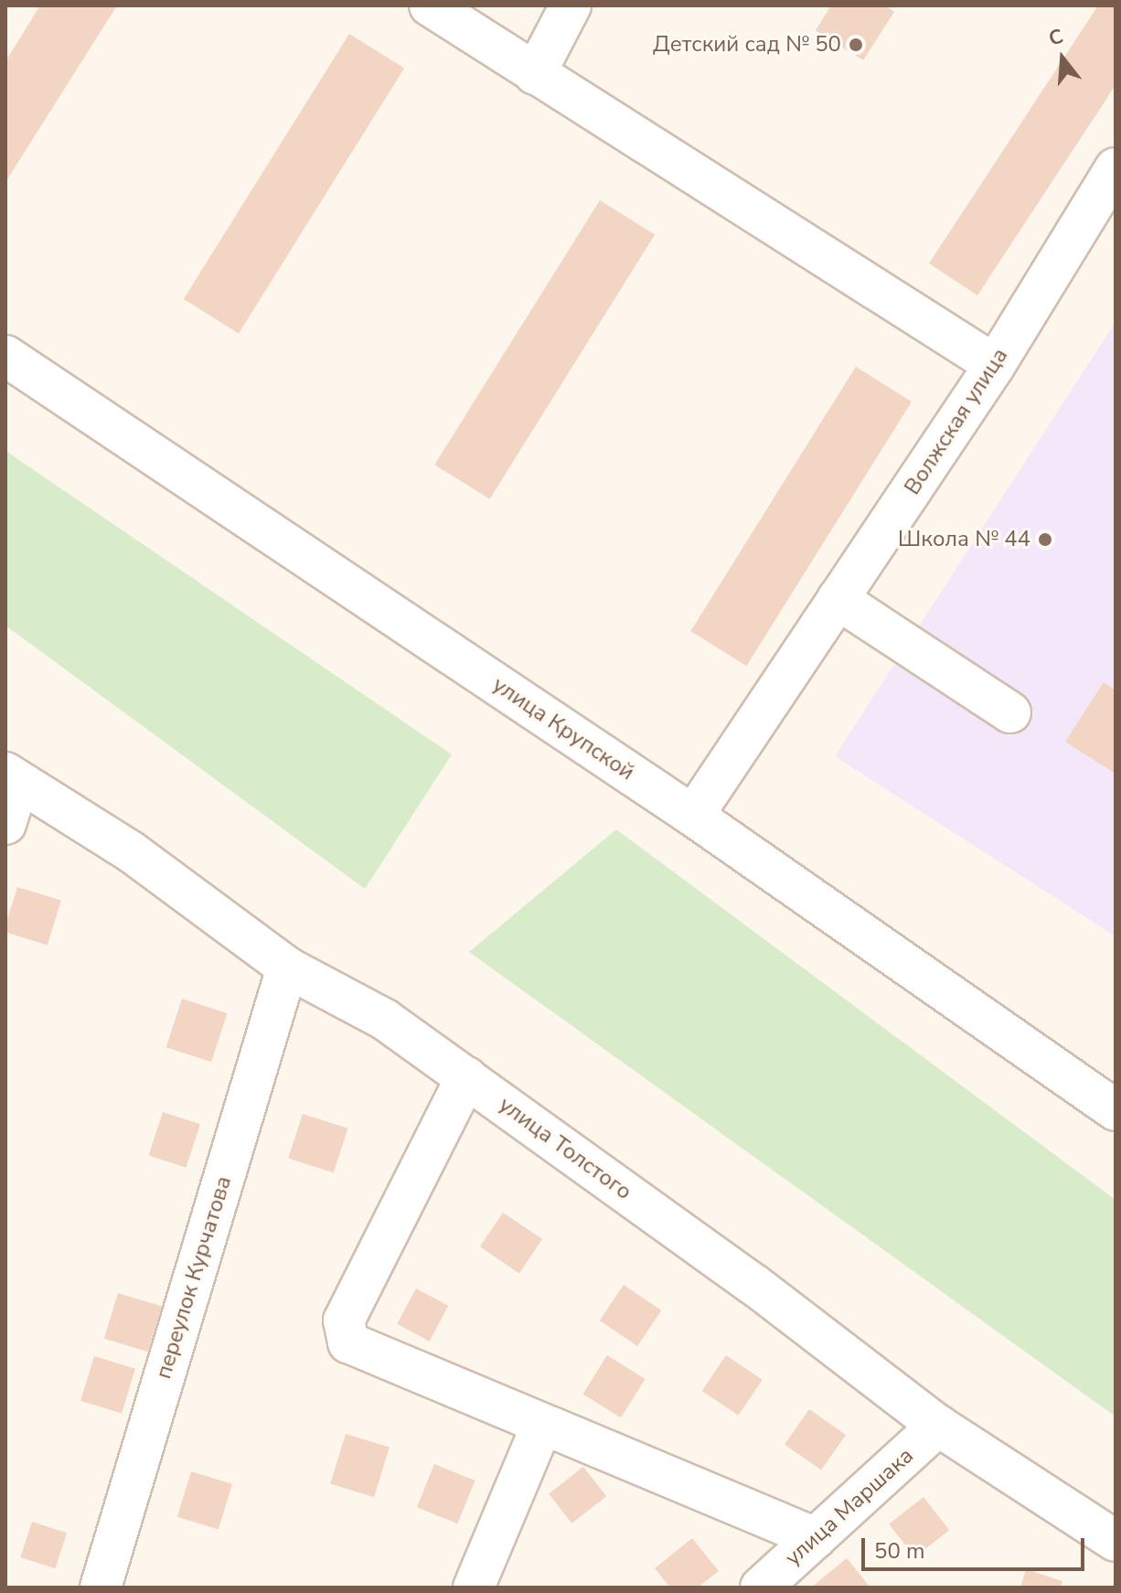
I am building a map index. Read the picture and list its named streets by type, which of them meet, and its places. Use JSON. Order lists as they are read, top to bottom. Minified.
{"streets":{"street":["Волжская улица","улица Крупской","улица Толстого","переулок Курчатова","улица Маршака"]},"crossings":[["Волжская улица","улица Крупской"],["улица Толстого","переулок Курчатова"],["улица Толстого","улица Маршака"]],"places":["Детский сад № 50","Школа № 44"],"scale_bar":"50 m","north":"top"}
